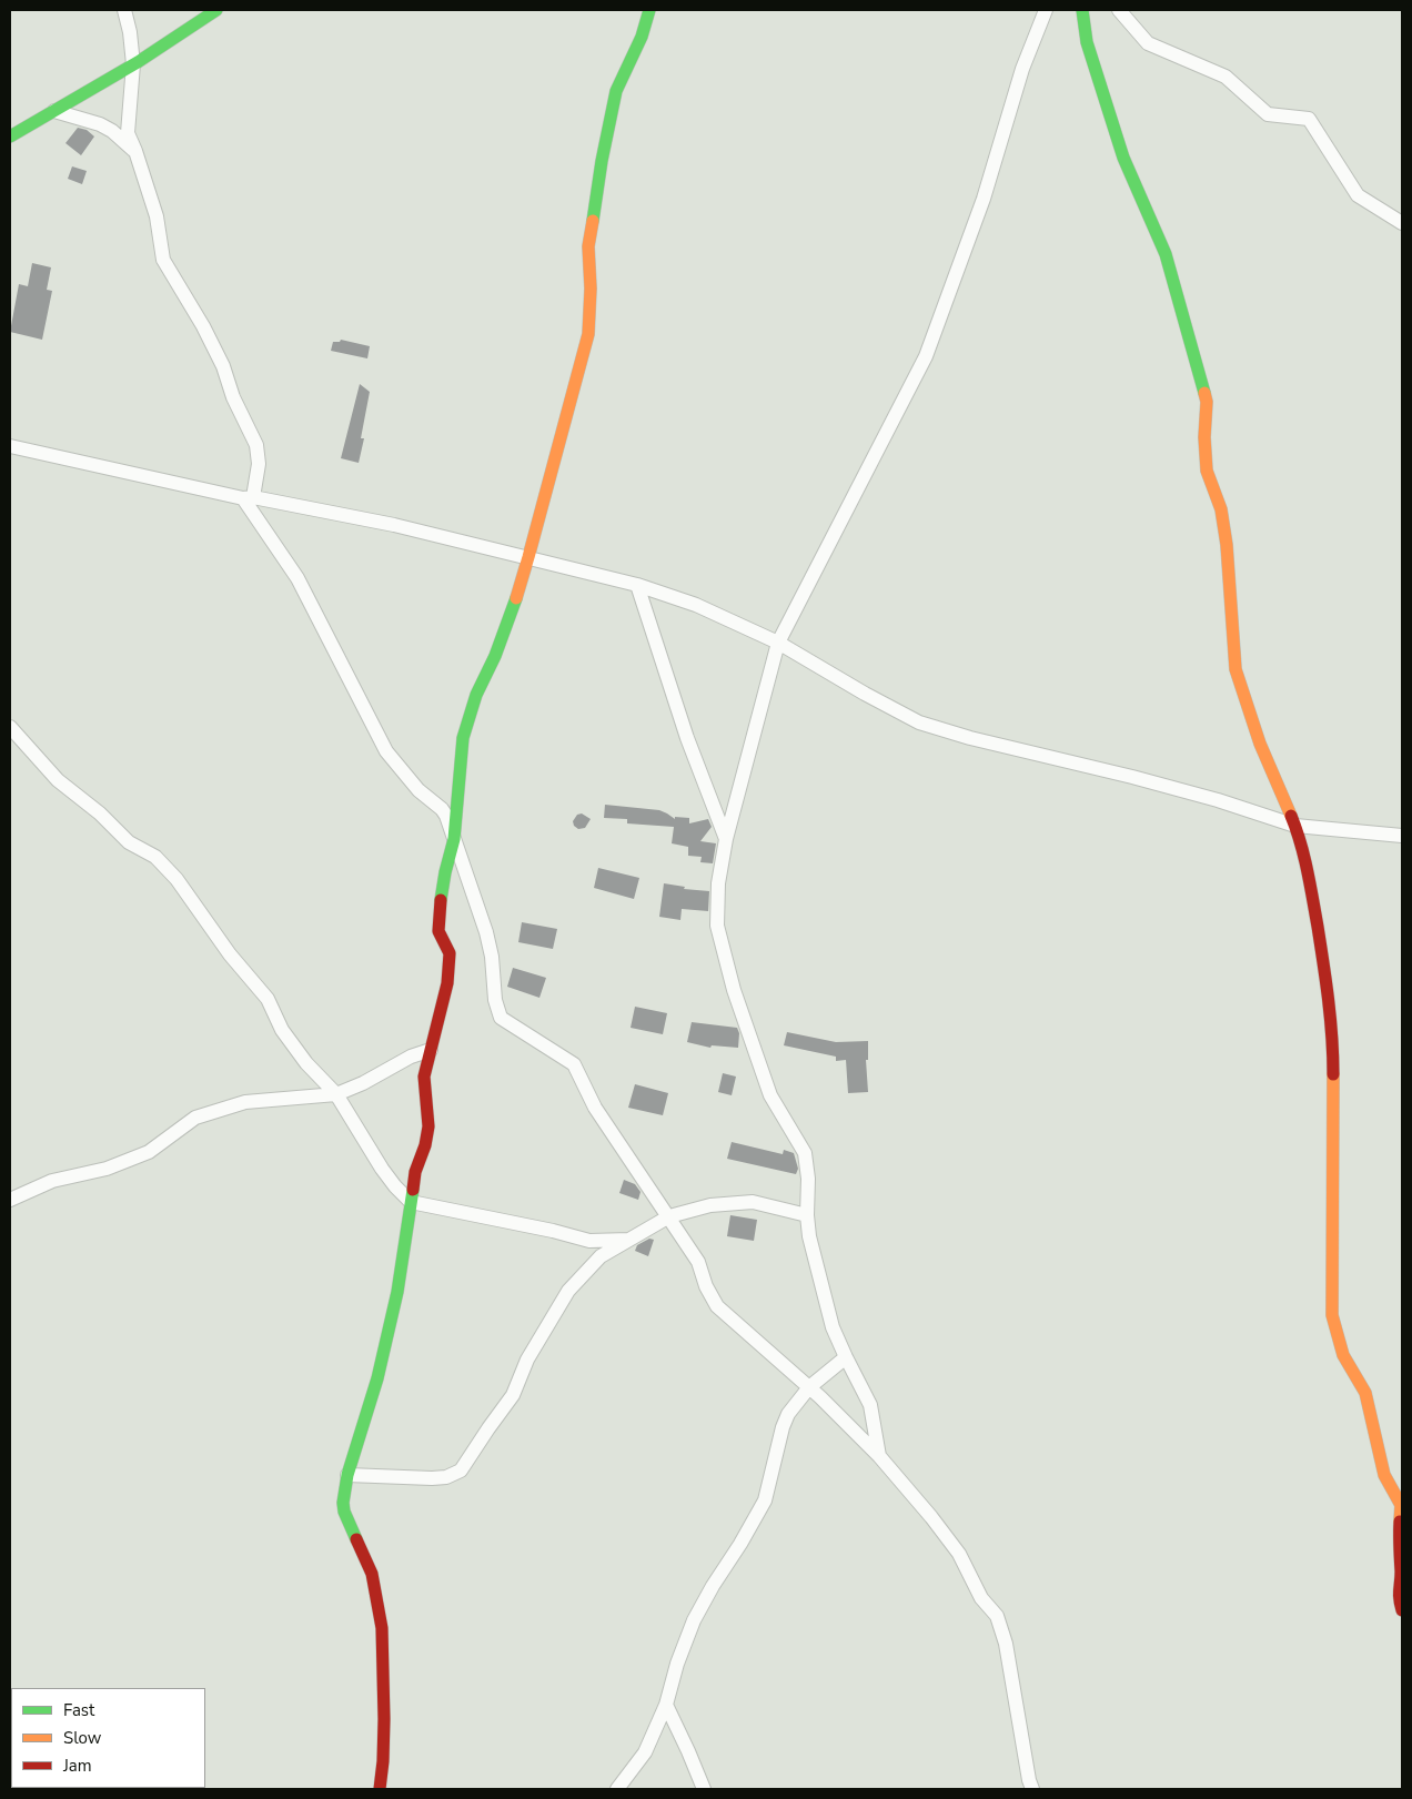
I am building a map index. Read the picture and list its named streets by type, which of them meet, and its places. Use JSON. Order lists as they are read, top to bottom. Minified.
{"legend":["Fast","Slow","Jam"]}
